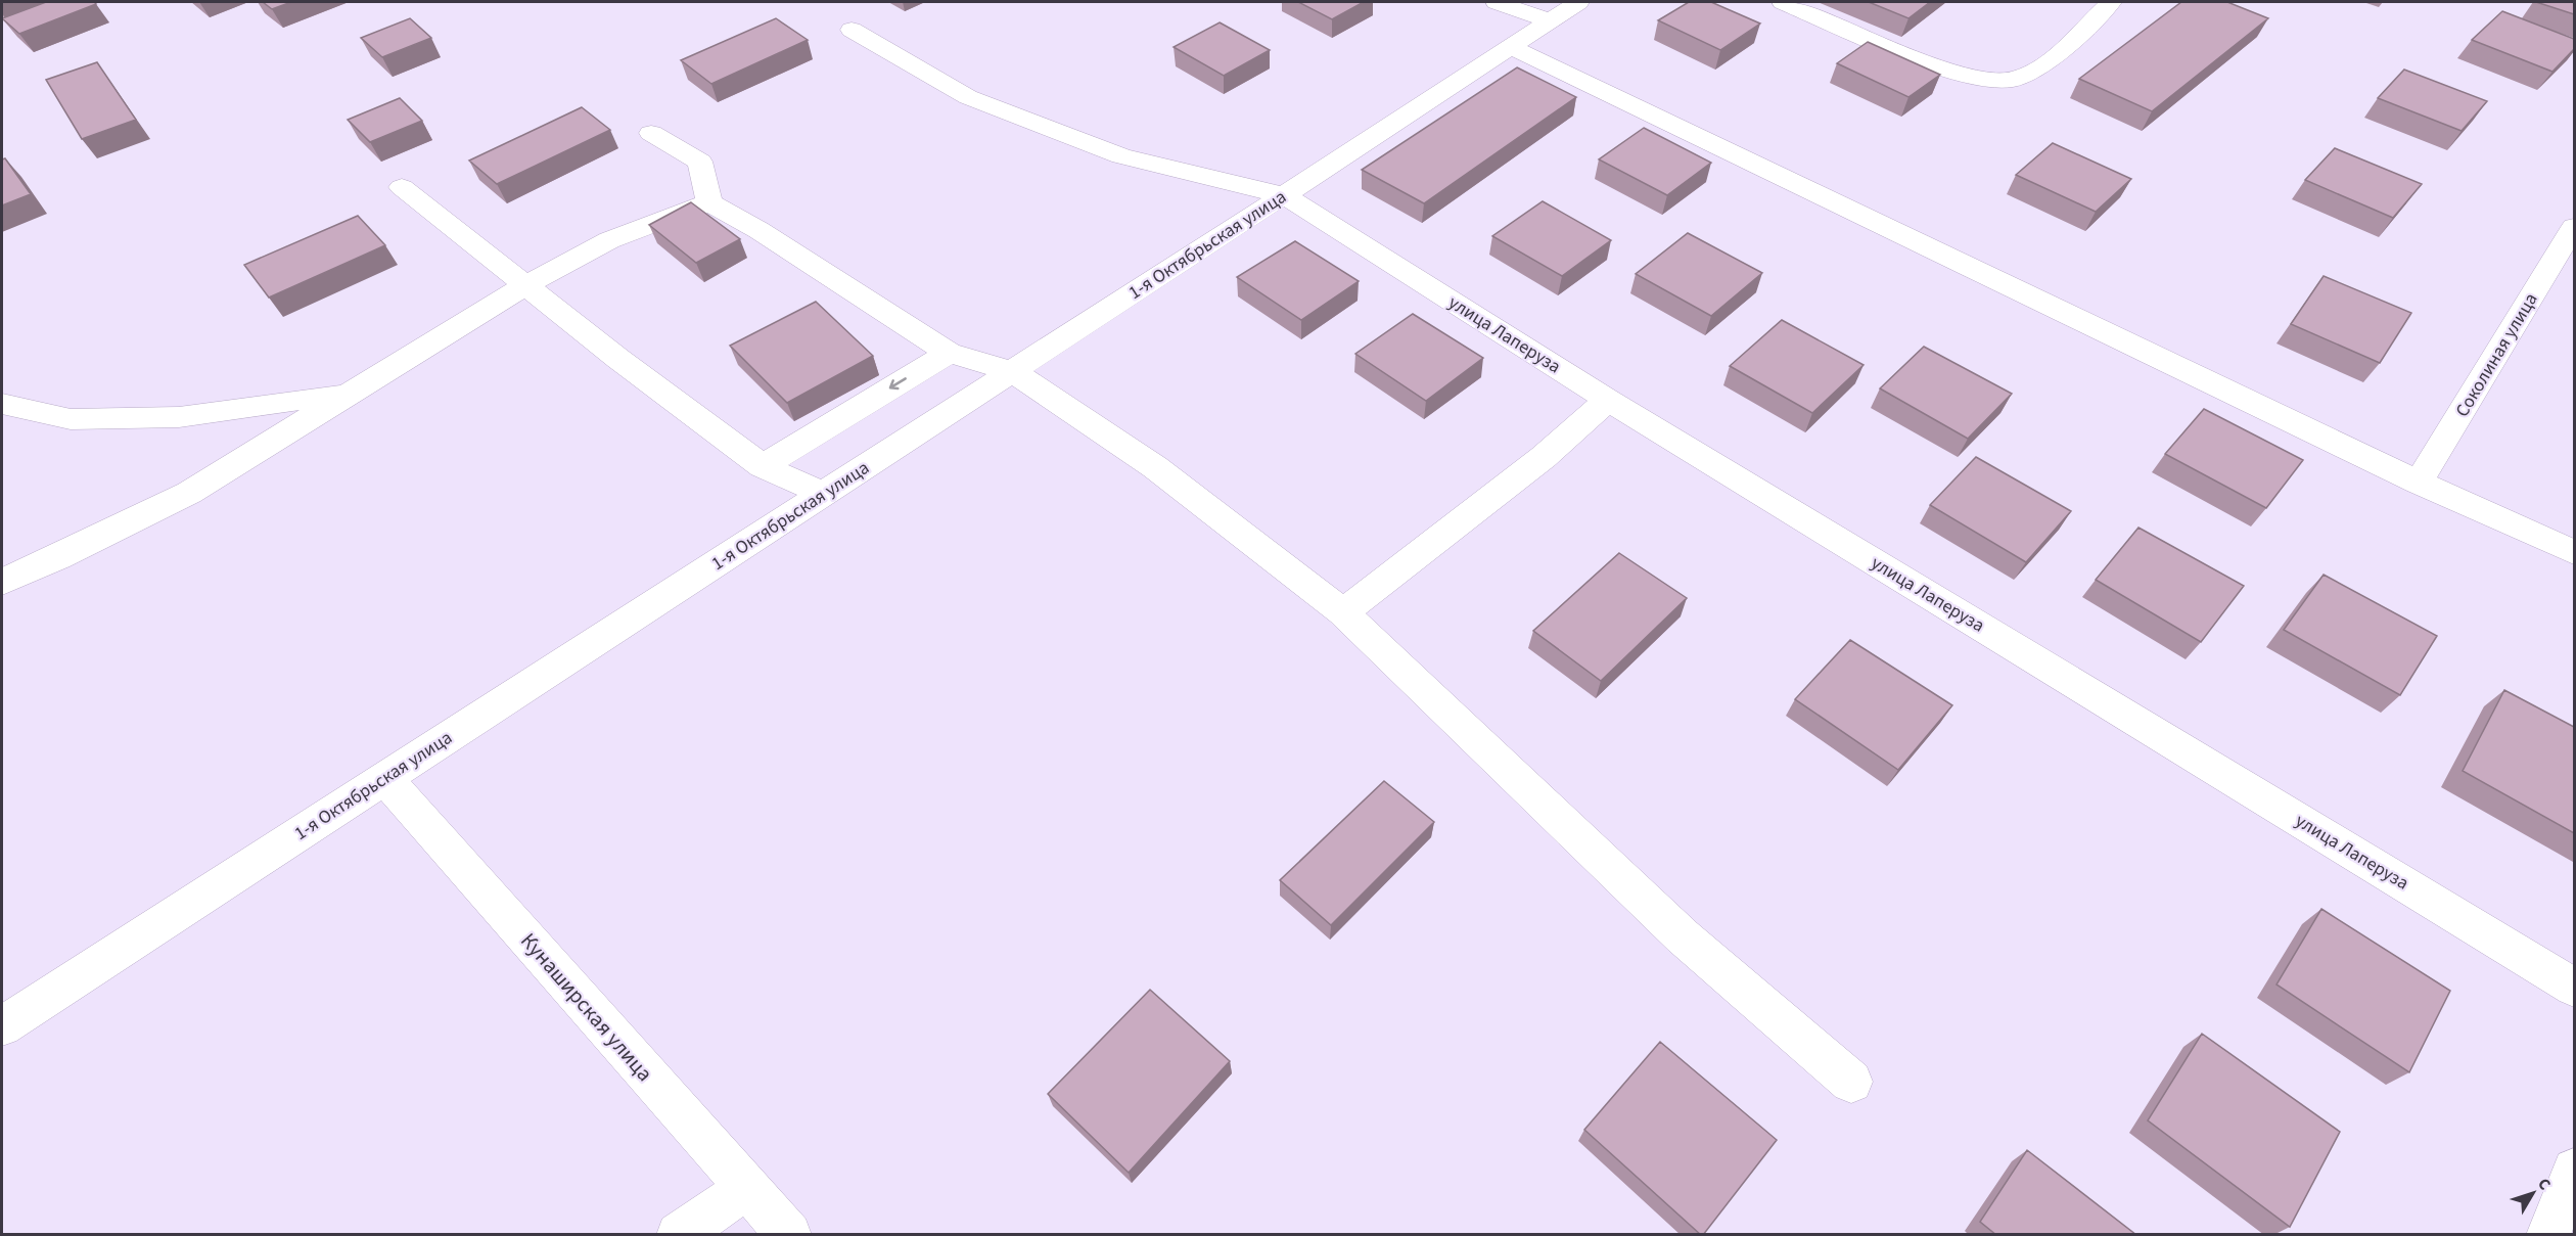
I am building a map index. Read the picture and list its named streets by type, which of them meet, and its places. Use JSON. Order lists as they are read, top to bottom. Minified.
{"streets":{"street":["1-я Октябрьская улица","улица Лаперуза","Соколиная улица","Кунаширская улица"]},"crossings":[["1-я Октябрьская улица","улица Лаперуза"],["1-я Октябрьская улица","Кунаширская улица"]],"north":"top right"}
